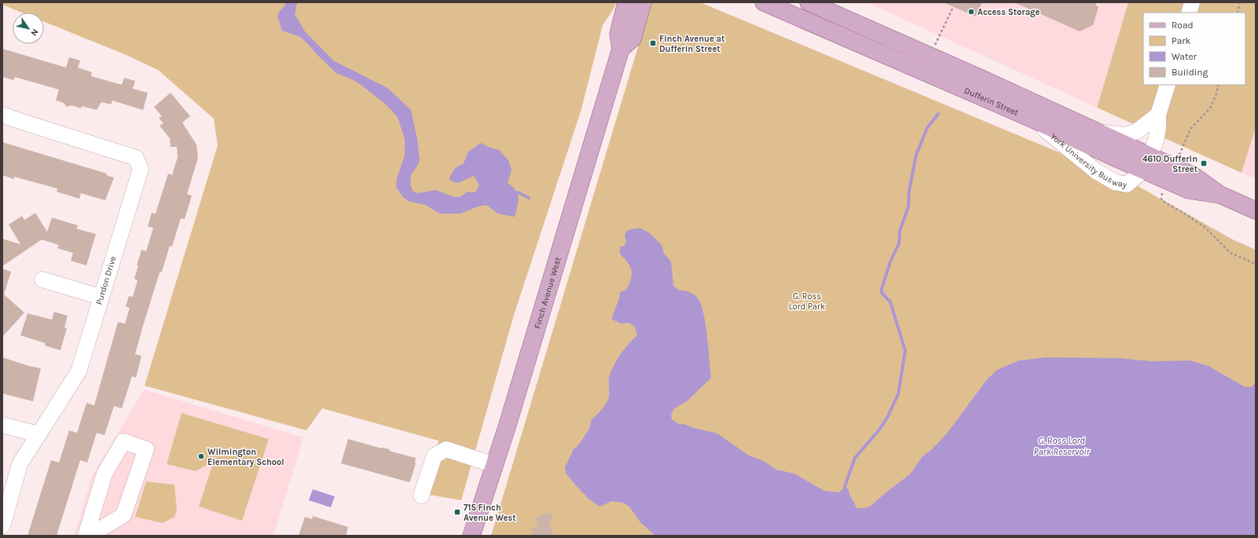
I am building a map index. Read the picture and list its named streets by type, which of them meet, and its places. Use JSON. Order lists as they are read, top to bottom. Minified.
{"streets":{"main road":["Dufferin Street","Finch Avenue West"],"street":["York University Busway","Purdon Drive"]},"crossings":[["Dufferin Street","York University Busway"]],"water":["G. Ross Lord Park Reservoir"],"parks":["G. Ross Lord Park"],"places":{"other":["Access Storage","Wilmington Elementary School"],"transit":["Finch Avenue at Dufferin Street","4610 Dufferin Street","715 Finch Avenue West"]},"legend":["Road","Park","Water","Building"],"north":"bottom right"}
